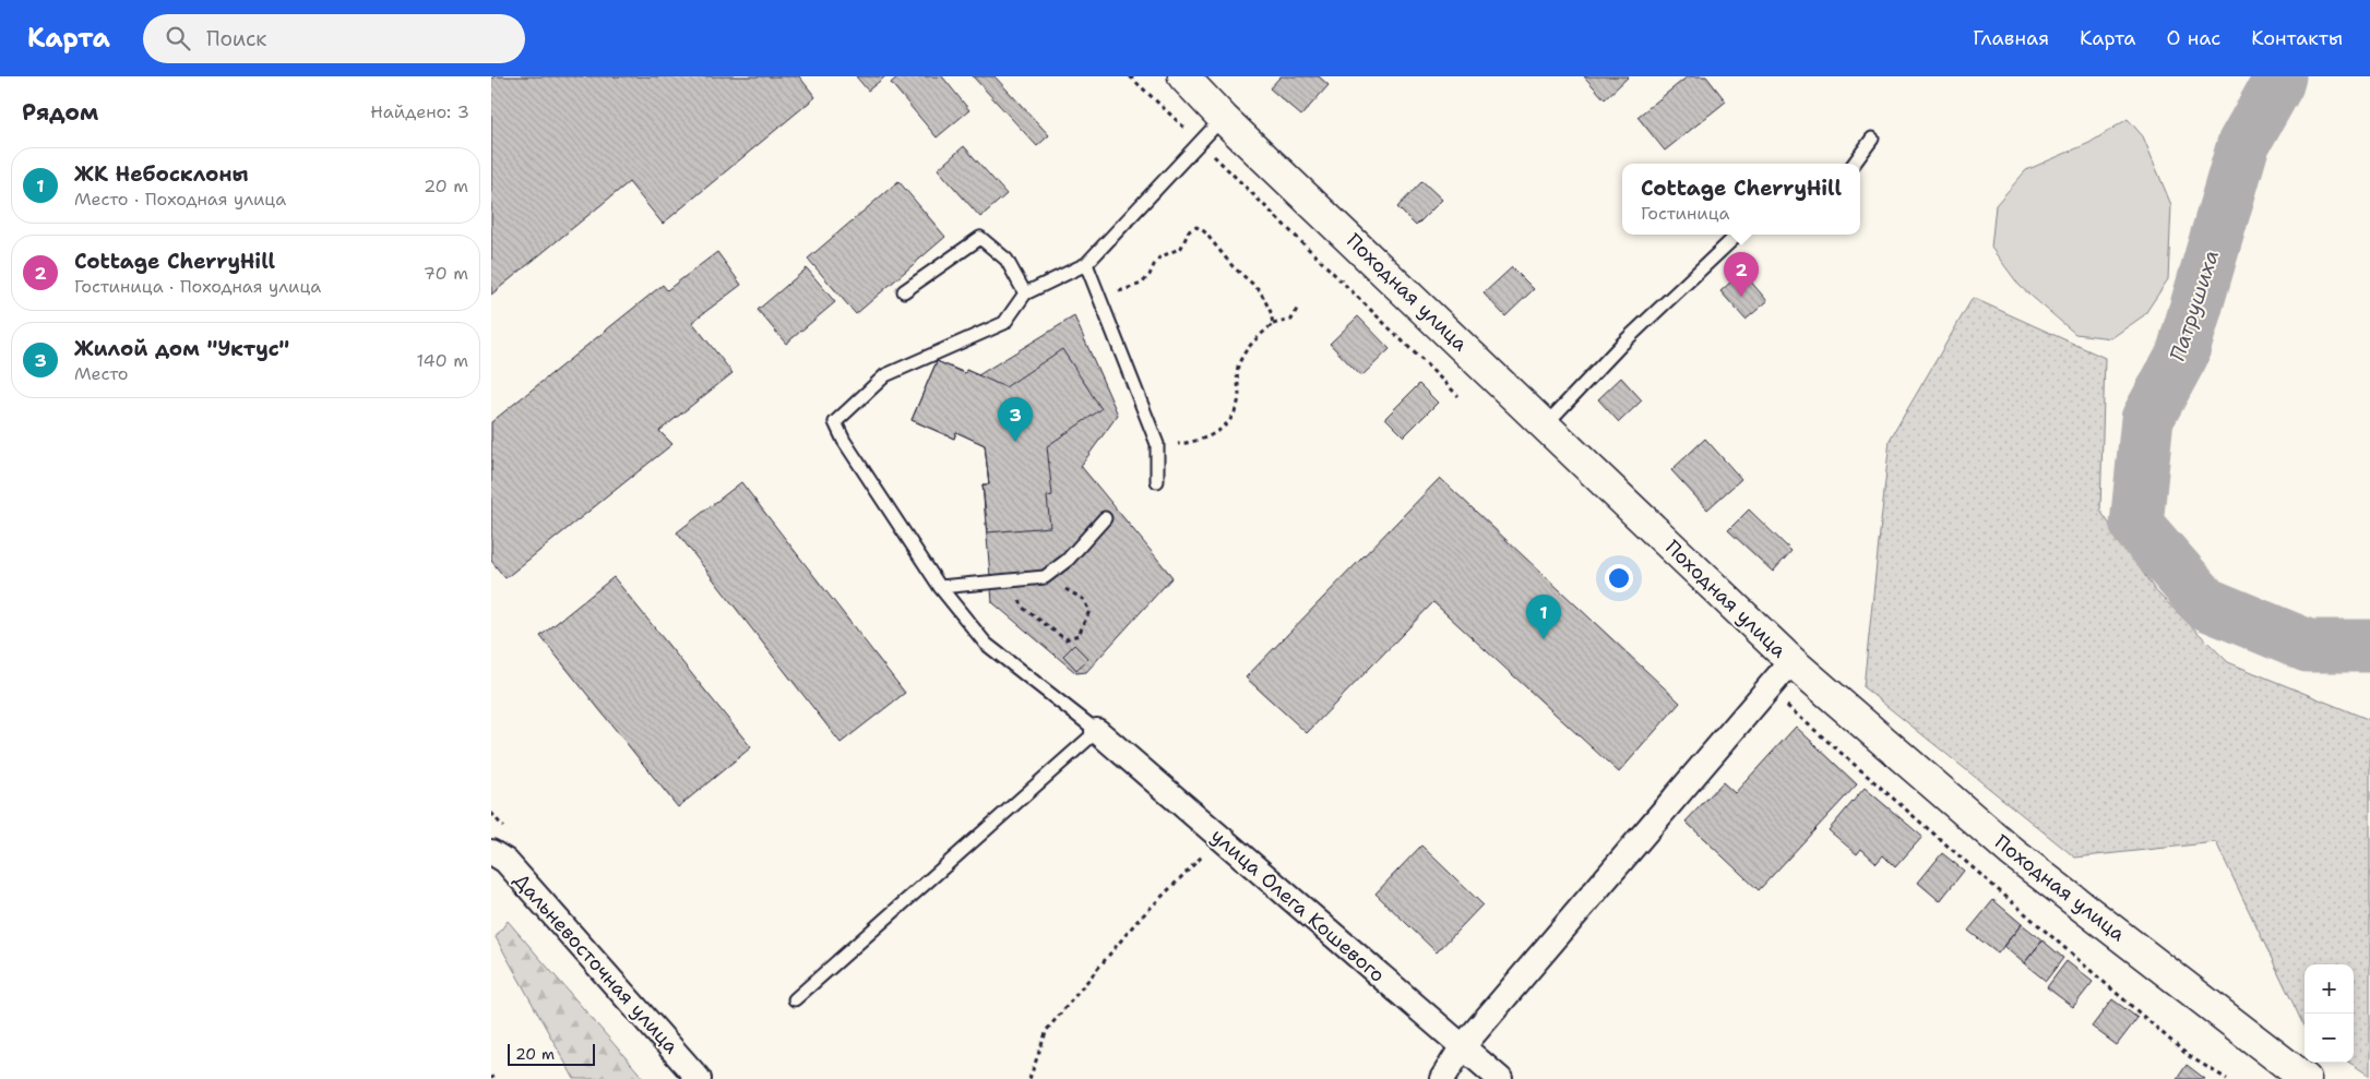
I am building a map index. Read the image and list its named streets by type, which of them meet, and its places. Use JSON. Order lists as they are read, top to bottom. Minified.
{"streets":{"main road":["Походная улица"],"street":["улица Олега Кошевого","Дальневосточная улица"]},"water":["Патрушиха"],"scale_bar":"20 m","page":{"header":"Карта","search":"Поиск","nav":["Главная","Карта","О нас","Контакты"],"heading":["Рядом","Найдено: 3"],"list":[{"mark":"1","name":"ЖК Небосклоны","note":"Место · Походная улица","value":"20 m"},{"mark":"2","name":"Cottage CherryHill","note":"Гостиница · Походная улица","value":"70 m"},{"mark":"3","name":"Жилой дом \"Уктус\"","note":"Место","value":"140 m"}],"popup":["Cottage CherryHill","Гостиница"],"pins":["2","3","1"],"map_buttons":["+","−"],"scale":"20 m"}}
